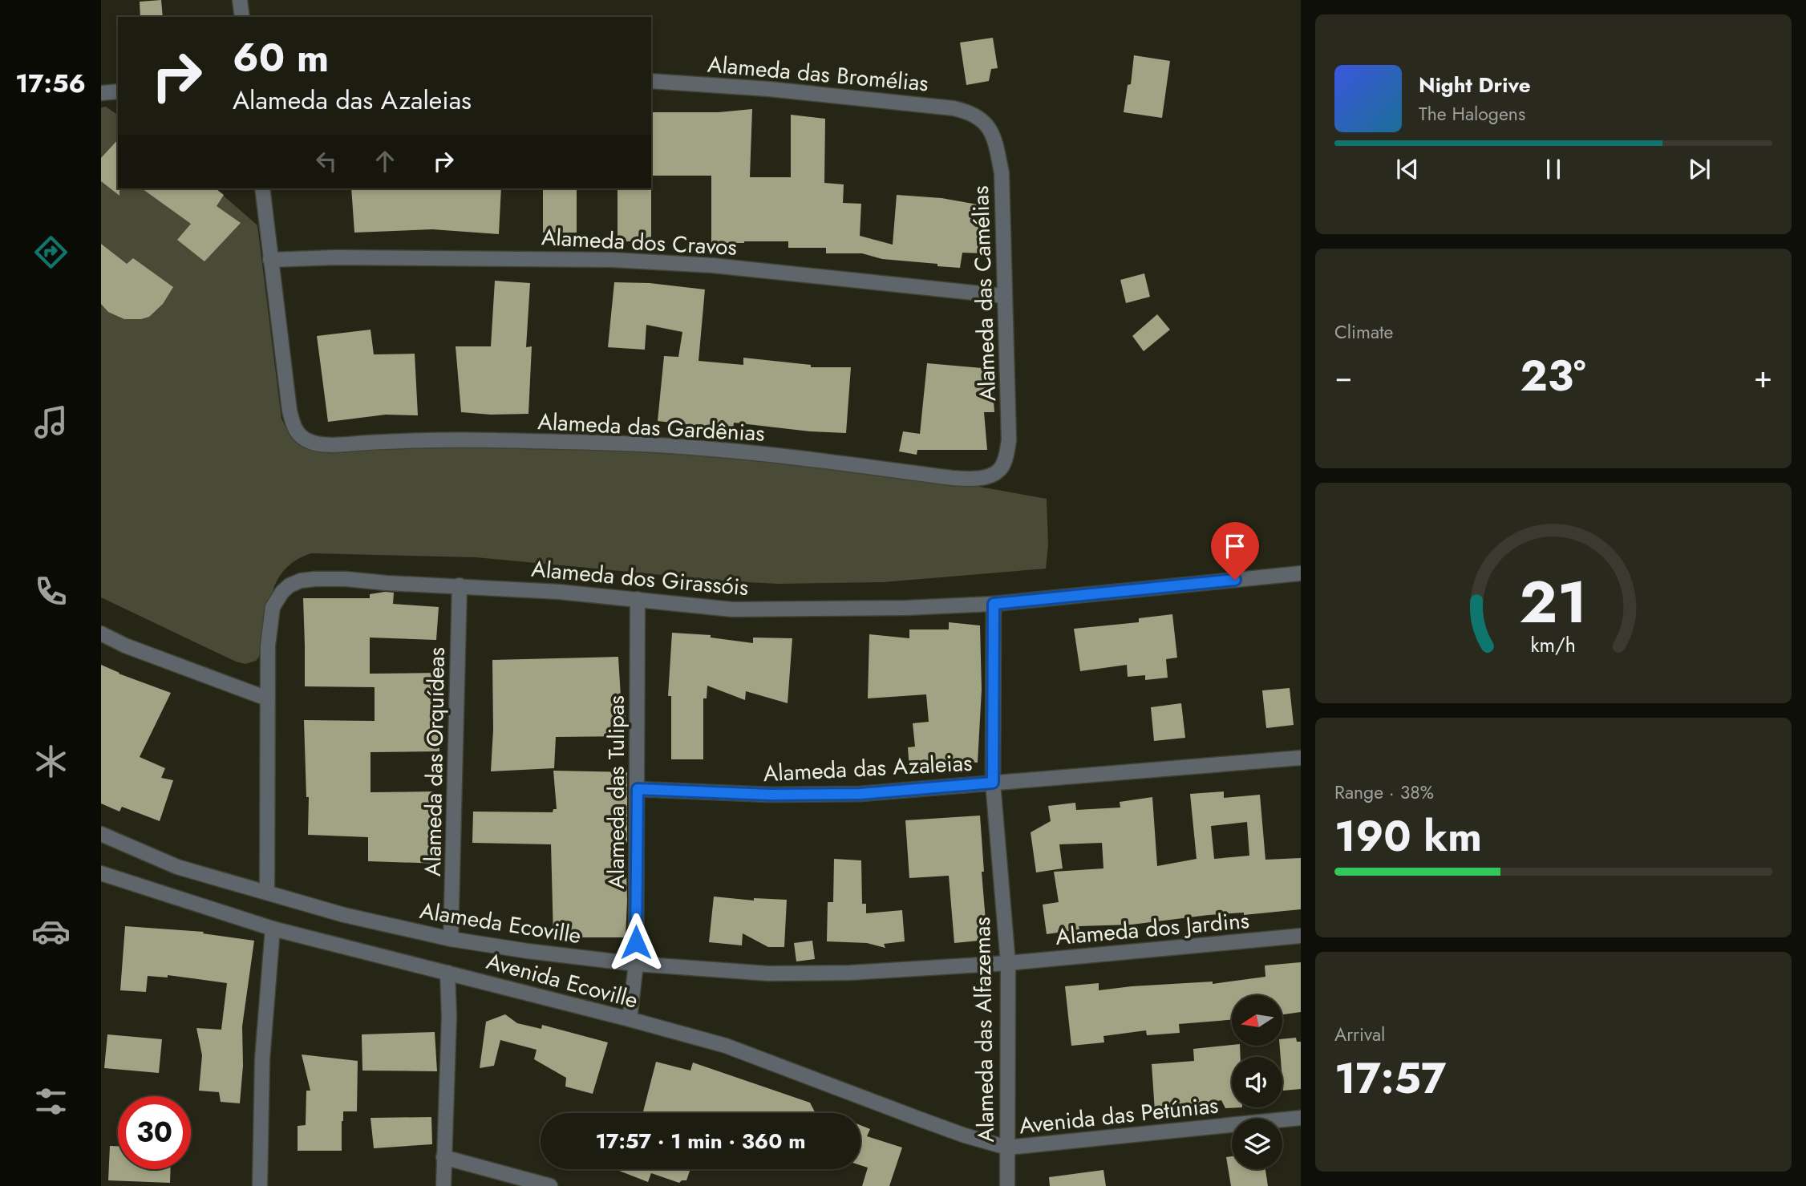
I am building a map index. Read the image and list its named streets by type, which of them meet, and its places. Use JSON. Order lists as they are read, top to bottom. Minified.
{"streets":{"street":["Alameda das Bromélias","Alameda dos Cravos","Alameda das Camélias","Alameda das Gardênias","Alameda dos Girassóis","Alameda das Orquídeas","Alameda das Azaleias","Alameda das Tulipas","Alameda Ecoville","Alameda dos Jardins","Avenida Ecoville","Alameda das Alfazemas","Avenida das Petúnias"]},"crossings":[["Alameda das Bromélias","Alameda das Camélias"],["Alameda dos Cravos","Alameda das Camélias"],["Alameda dos Cravos","Alameda das Gardênias"],["Alameda das Camélias","Alameda das Gardênias"],["Alameda dos Girassóis","Alameda das Orquídeas"],["Alameda dos Girassóis","Alameda das Tulipas"],["Alameda dos Girassóis","Alameda Ecoville"],["Alameda dos Girassóis","Alameda das Alfazemas"],["Alameda das Orquídeas","Alameda Ecoville"],["Alameda das Azaleias","Alameda das Tulipas"],["Alameda das Azaleias","Alameda das Alfazemas"],["Alameda das Tulipas","Alameda Ecoville"],["Alameda das Tulipas","Avenida Ecoville"],["Alameda Ecoville","Alameda dos Jardins"],["Alameda Ecoville","Alameda das Alfazemas"],["Alameda dos Jardins","Alameda das Alfazemas"],["Avenida Ecoville","Alameda das Alfazemas"],["Avenida Ecoville","Avenida das Petúnias"],["Alameda das Alfazemas","Avenida das Petúnias"]],"north":"left","page":{"tabs":"17:56","turn":["60 m","Alameda das Azaleias"],"song":["Night Drive","The Halogens"],"tile":["Climate",["Range · 38%","190 km"],["Arrival","17:57"]],"heat":["−","23°","+"],"limit":"30","trip":"17:57 · 1 min · 360 m","gauge":["21","km/h"]}}
